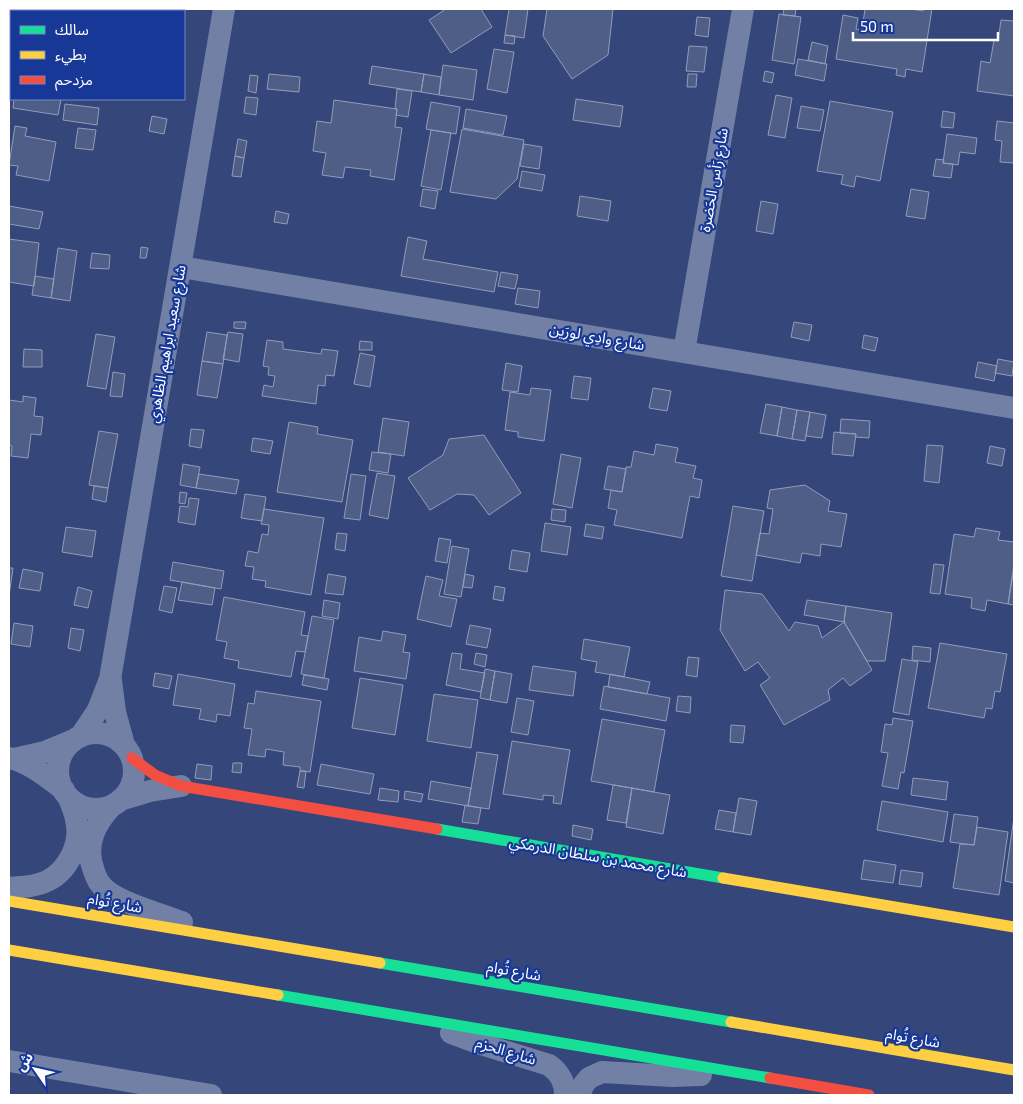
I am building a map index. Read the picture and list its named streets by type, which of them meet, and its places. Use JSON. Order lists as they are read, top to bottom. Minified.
{"streets":{"main road":["شارع محمد بن سلطان الدرمكي","شارع تُوام"],"street":["شارع رَأس الحَضرة","شارع وادِي لورَين","شارع سعيد ابراهيم الظاهري","شارع الحزم"]},"crossings":[["شارع رَأس الحَضرة","شارع وادِي لورَين"],["شارع وادِي لورَين","شارع سعيد ابراهيم الظاهري"],["شارع سعيد ابراهيم الظاهري","شارع محمد بن سلطان الدرمكي"]],"legend":["سالك","بطيء","مزدحم"],"scale_bar":"50 m","north":"top left"}
